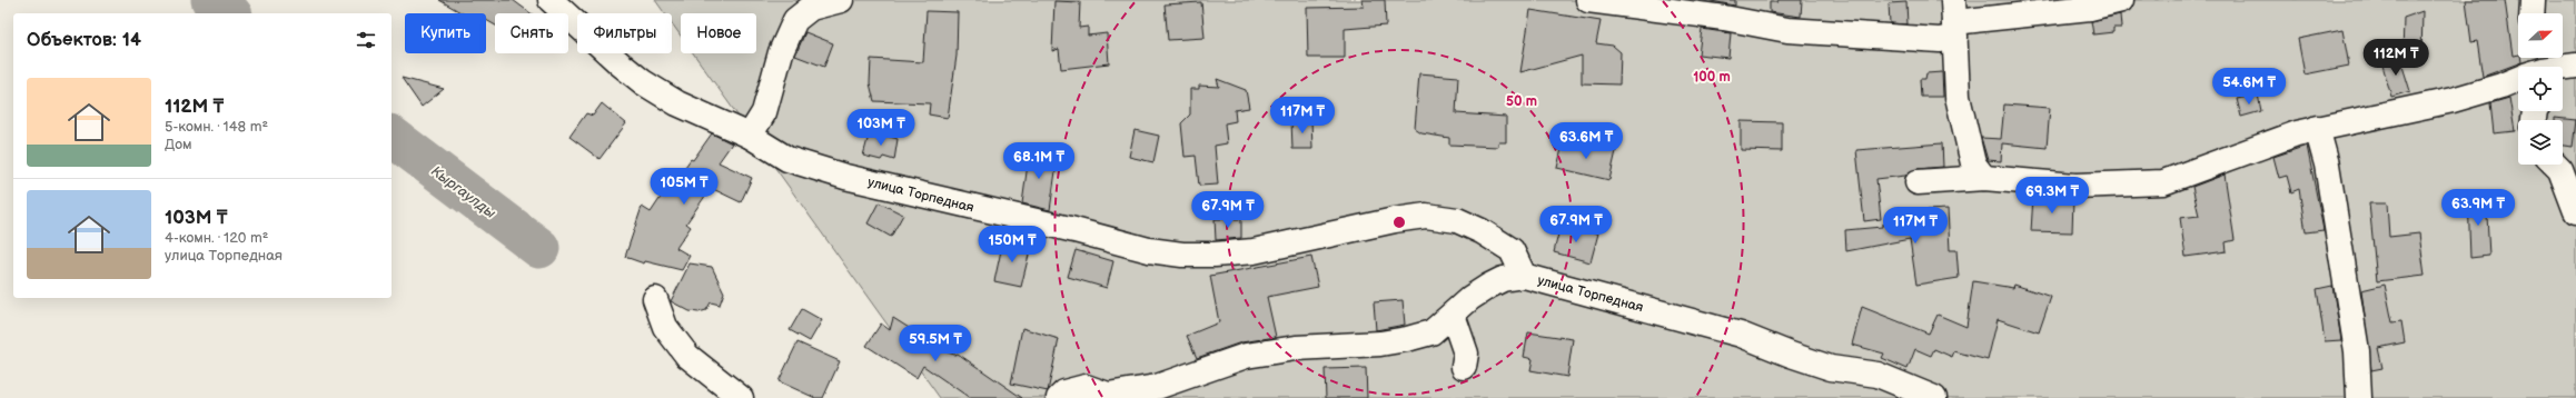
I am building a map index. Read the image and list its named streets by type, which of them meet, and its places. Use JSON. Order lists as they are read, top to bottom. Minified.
{"streets":{"street":["улица Торпедная"]},"water":["Кыргаулды"],"north":"right","page":{"chip":["Купить","Снять","Фильтры","Новое"],"heading":"Объектов: 14","price":["112M ₸","54.6M ₸","117M ₸","103M ₸","63.6M ₸","68.1M ₸","105M ₸","69.3M ₸","63.9M ₸","67.9M ₸","67.9M ₸","117M ₸","150M ₸","59.5M ₸"],"list":[{"name":"112M ₸","note":"5-комн. · 148 m² · Дом"},{"name":"103M ₸","note":"4-комн. · 120 m² · улица Торпедная"}]},"rings":["100 m","50 m"]}
